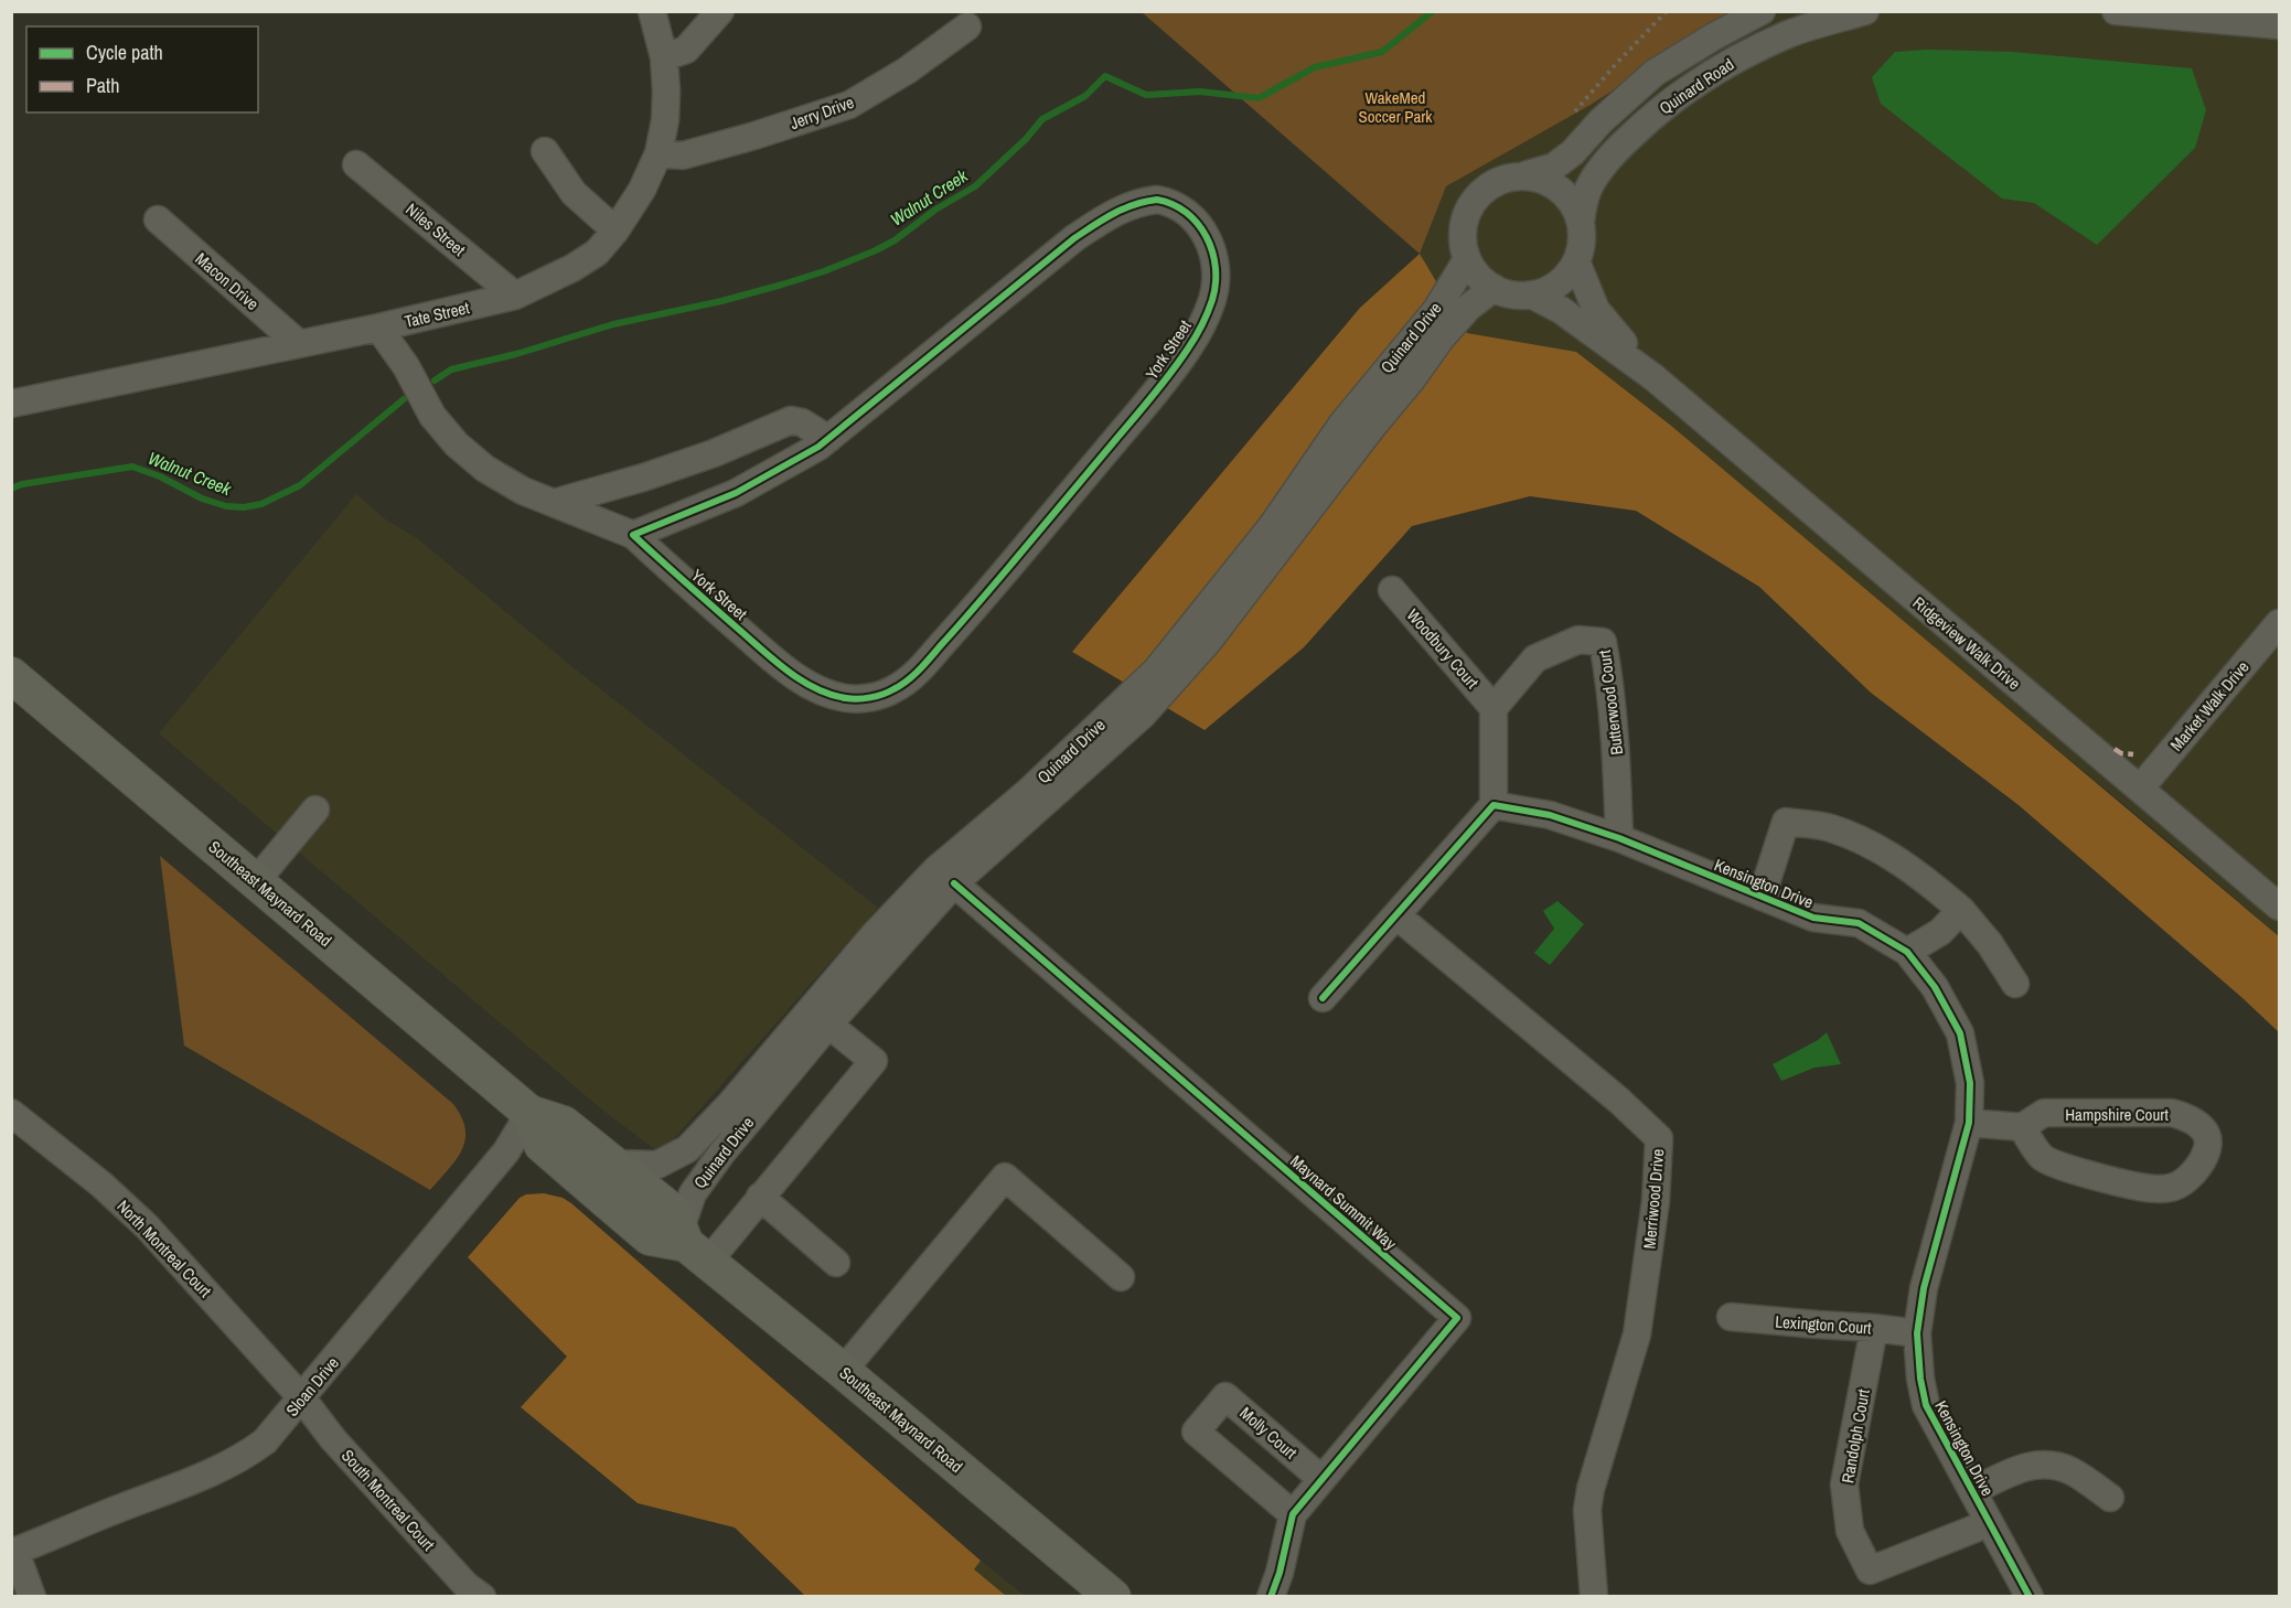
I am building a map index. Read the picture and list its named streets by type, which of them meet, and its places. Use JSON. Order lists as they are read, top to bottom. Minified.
{"streets":{"main road":["Southeast Maynard Road"],"street":["Quinard Road","Jerry Drive","Niles Street","Macon Drive","Tate Street","Quinard Drive","York Street","Ridgeview Walk Drive","Woodbury Court","Butterwood Court","Market Walk Drive","Kensington Drive","Hampshire Court","Merriwood Drive","Maynard Summit Way","North Montreal Court","Lexington Court","Sloan Drive","Molly Court","Randolph Court","South Montreal Court"]},"crossings":[["Quinard Road","Quinard Drive"],["Quinard Road","Ridgeview Walk Drive"],["Jerry Drive","Tate Street"],["Niles Street","Tate Street"],["Macon Drive","Tate Street"],["Tate Street","York Street"],["Quinard Drive","Ridgeview Walk Drive"],["Quinard Drive","Southeast Maynard Road"],["Quinard Drive","Maynard Summit Way"],["Ridgeview Walk Drive","Market Walk Drive"],["Woodbury Court","Butterwood Court"],["Butterwood Court","Kensington Drive"],["Kensington Drive","Lexington Court"],["Kensington Drive","Randolph Court"],["Southeast Maynard Road","Sloan Drive"],["Maynard Summit Way","Molly Court"],["North Montreal Court","Sloan Drive"],["North Montreal Court","South Montreal Court"],["Lexington Court","Randolph Court"],["Sloan Drive","South Montreal Court"]],"water":["Walnut Creek"],"parks":["WakeMed Soccer Park"],"legend":["Cycle path","Path"]}
